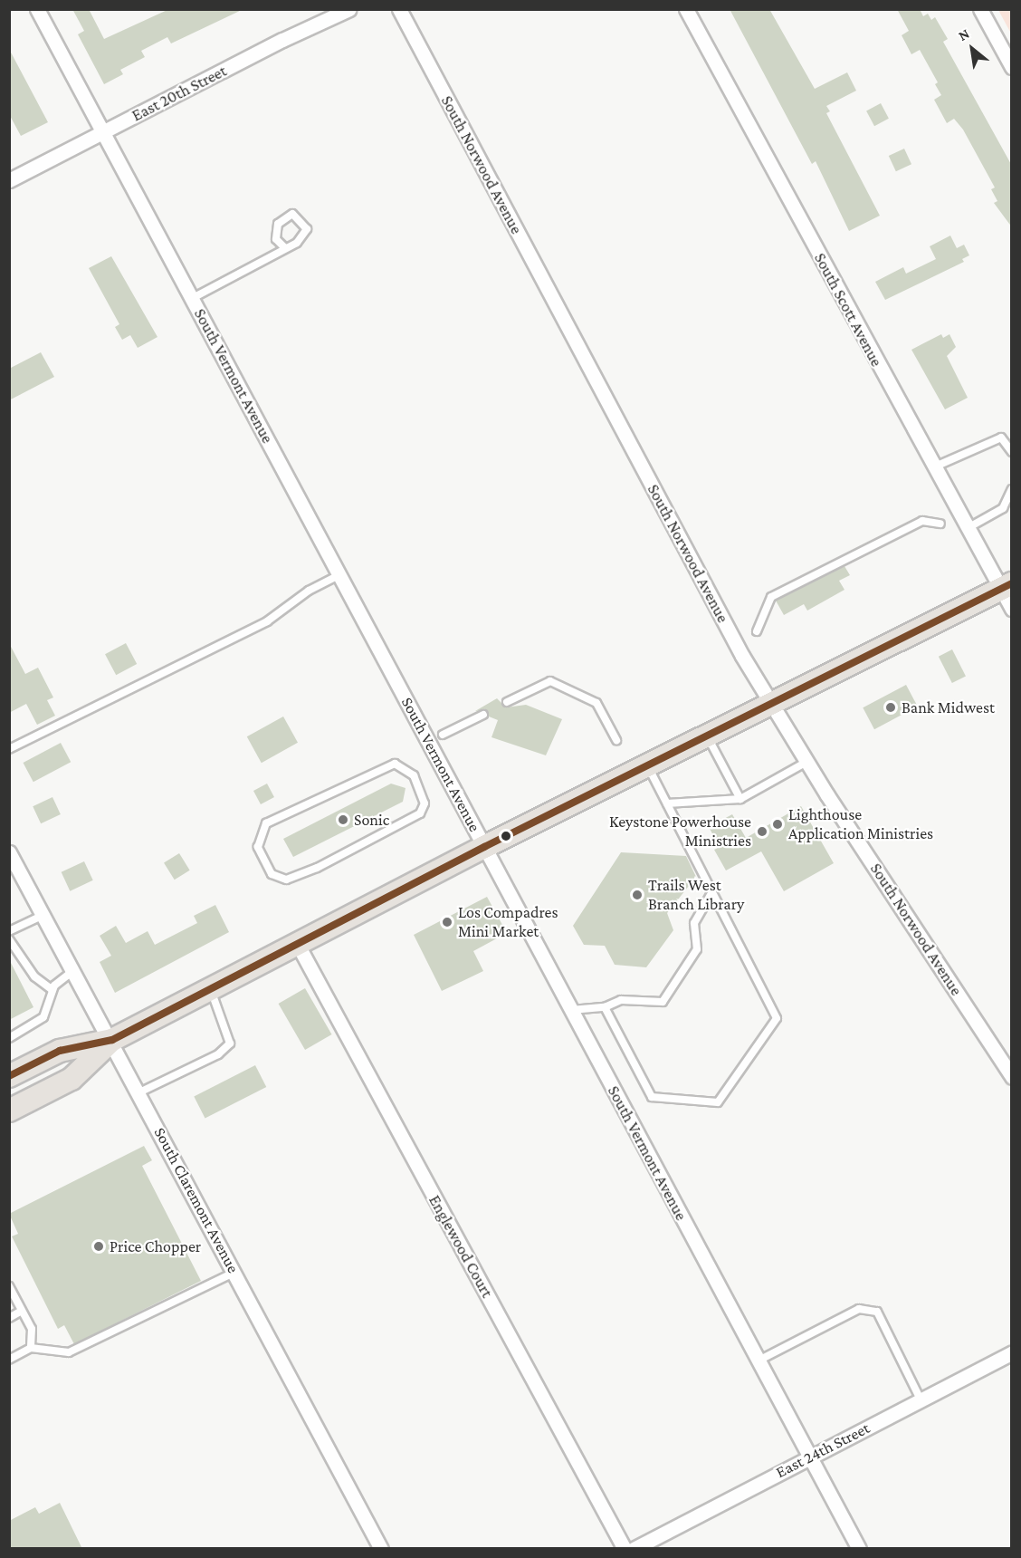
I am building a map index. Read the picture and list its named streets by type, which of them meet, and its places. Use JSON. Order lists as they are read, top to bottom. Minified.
{"streets":{"street":["East 20th Street","South Norwood Avenue","South Scott Avenue","South Vermont Avenue","South Claremont Avenue","Englewood Court","East 24th Street"]},"crossings":[["East 20th Street","South Vermont Avenue"],["South Vermont Avenue","East 24th Street"]],"places":["Bank Midwest","Sonic","Lighthouse Application Ministries","Keystone Powerhouse Ministries","Trails West Branch Library","Los Compadres Mini Market","Price Chopper"],"north":"top left"}
